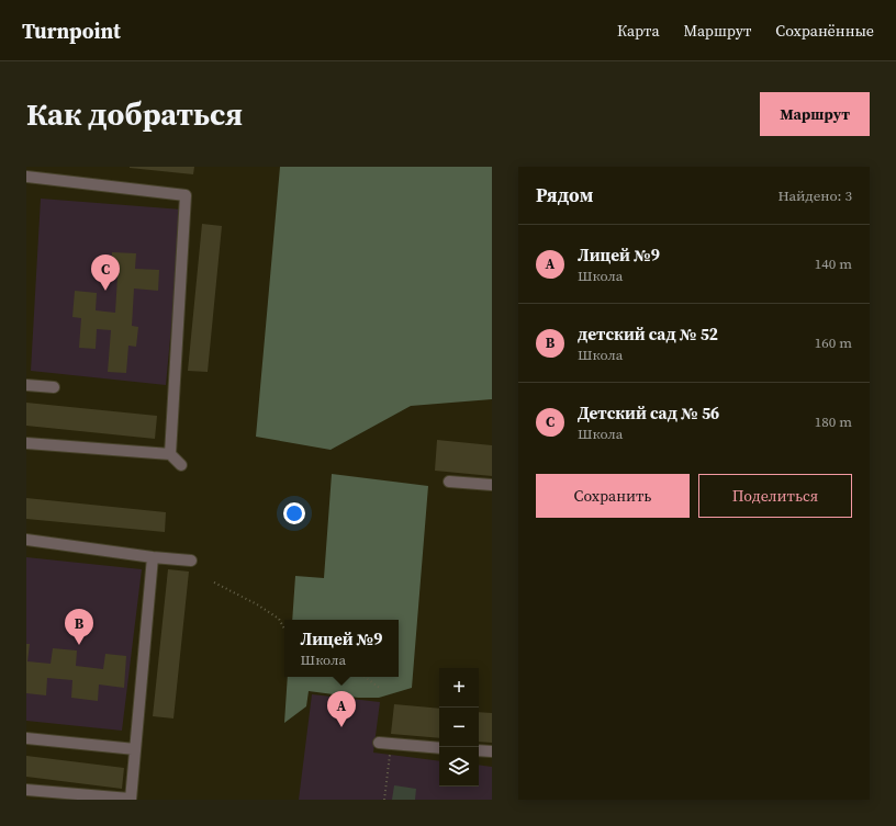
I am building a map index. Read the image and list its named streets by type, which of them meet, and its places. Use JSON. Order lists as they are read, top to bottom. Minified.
{"page":{"header":"Turnpoint","nav":["Карта","Маршрут","Сохранённые"],"buttons":["Маршрут",["Сохранить","Поделиться"]],"title":"Как добраться","heading":["Рядом","Найдено: 3"],"list":[{"mark":"A","name":"Лицей №9","note":"Школа","value":"140 m"},{"mark":"B","name":"детский сад № 52","note":"Школа","value":"160 m"},{"mark":"C","name":"Детский сад № 56","note":"Школа","value":"180 m"}],"pins":["C","B","A"],"popup":["Лицей №9","Школа"],"map_buttons":["+","−"]}}
